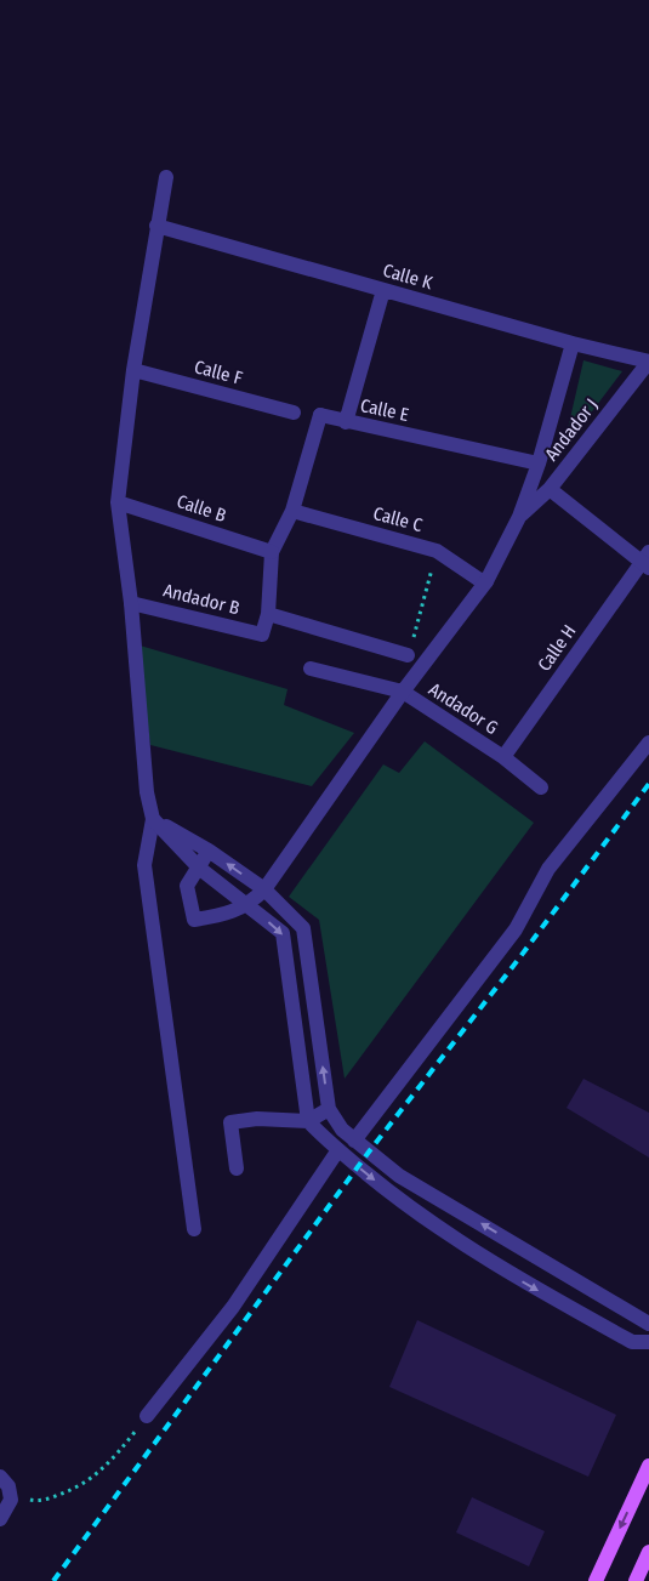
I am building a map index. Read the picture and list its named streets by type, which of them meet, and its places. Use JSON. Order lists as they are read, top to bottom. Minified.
{"streets":{"street":["Calle K","Calle F","Calle E","Andador J","Calle B","Calle C","Andador B","Calle H","Andador G"]},"crossings":[["Calle K","Andador J"],["Calle E","Calle B"],["Calle E","Calle C"],["Calle H","Andador G"]]}
